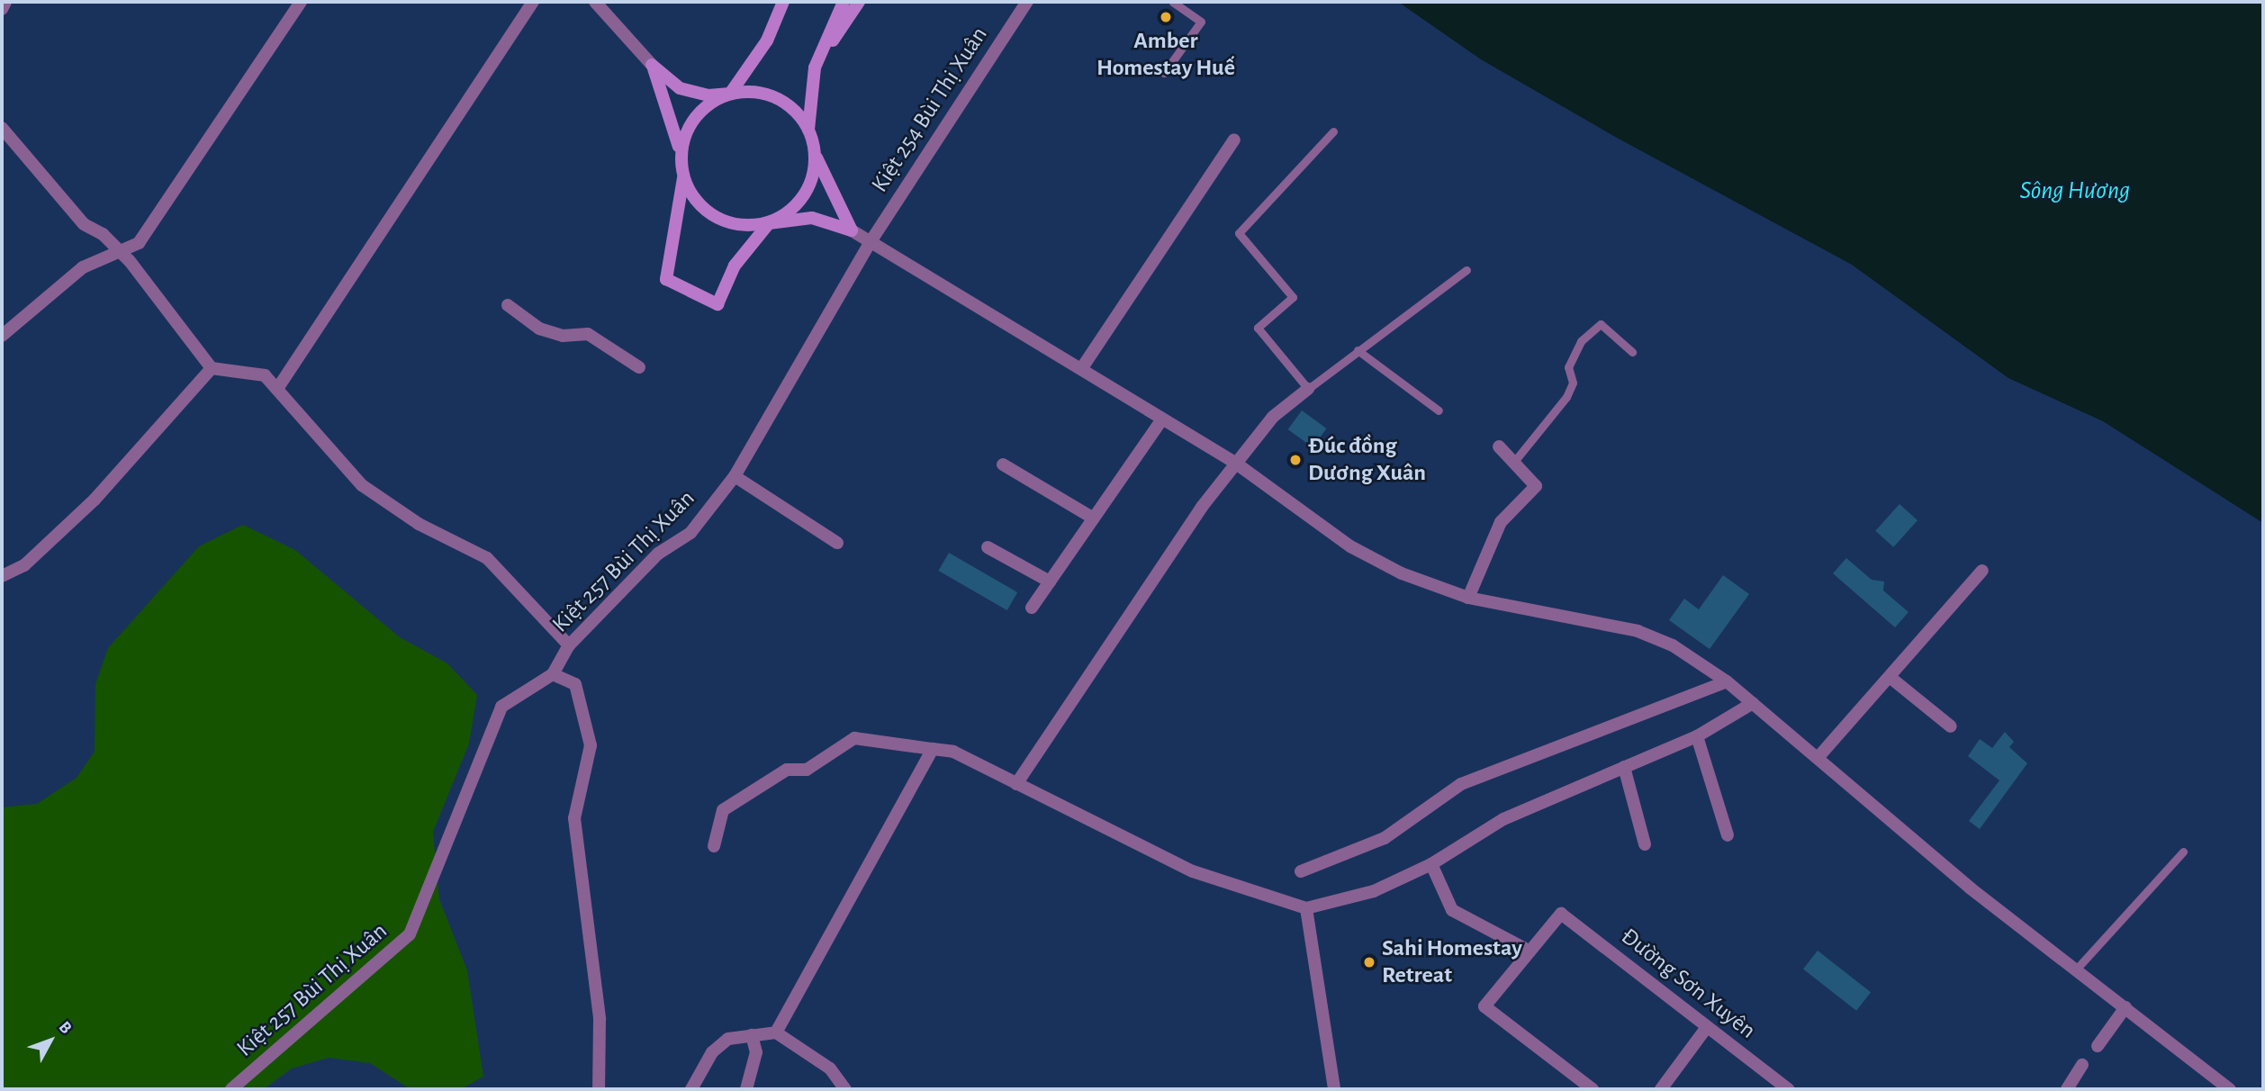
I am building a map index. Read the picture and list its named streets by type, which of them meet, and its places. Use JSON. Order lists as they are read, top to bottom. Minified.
{"streets":{"street":["Kiệt 254 Bùi Thị Xuân","Kiệt 257 Bùi Thị Xuân","Đường Sơn Xuyên"]},"crossings":[["Kiệt 254 Bùi Thị Xuân","Kiệt 257 Bùi Thị Xuân"]],"water":["Sông Hương"],"places":["Amber Homestay Huế","Đúc đồng Dương Xuân","Sahi Homestay Retreat"],"north":"top right"}
